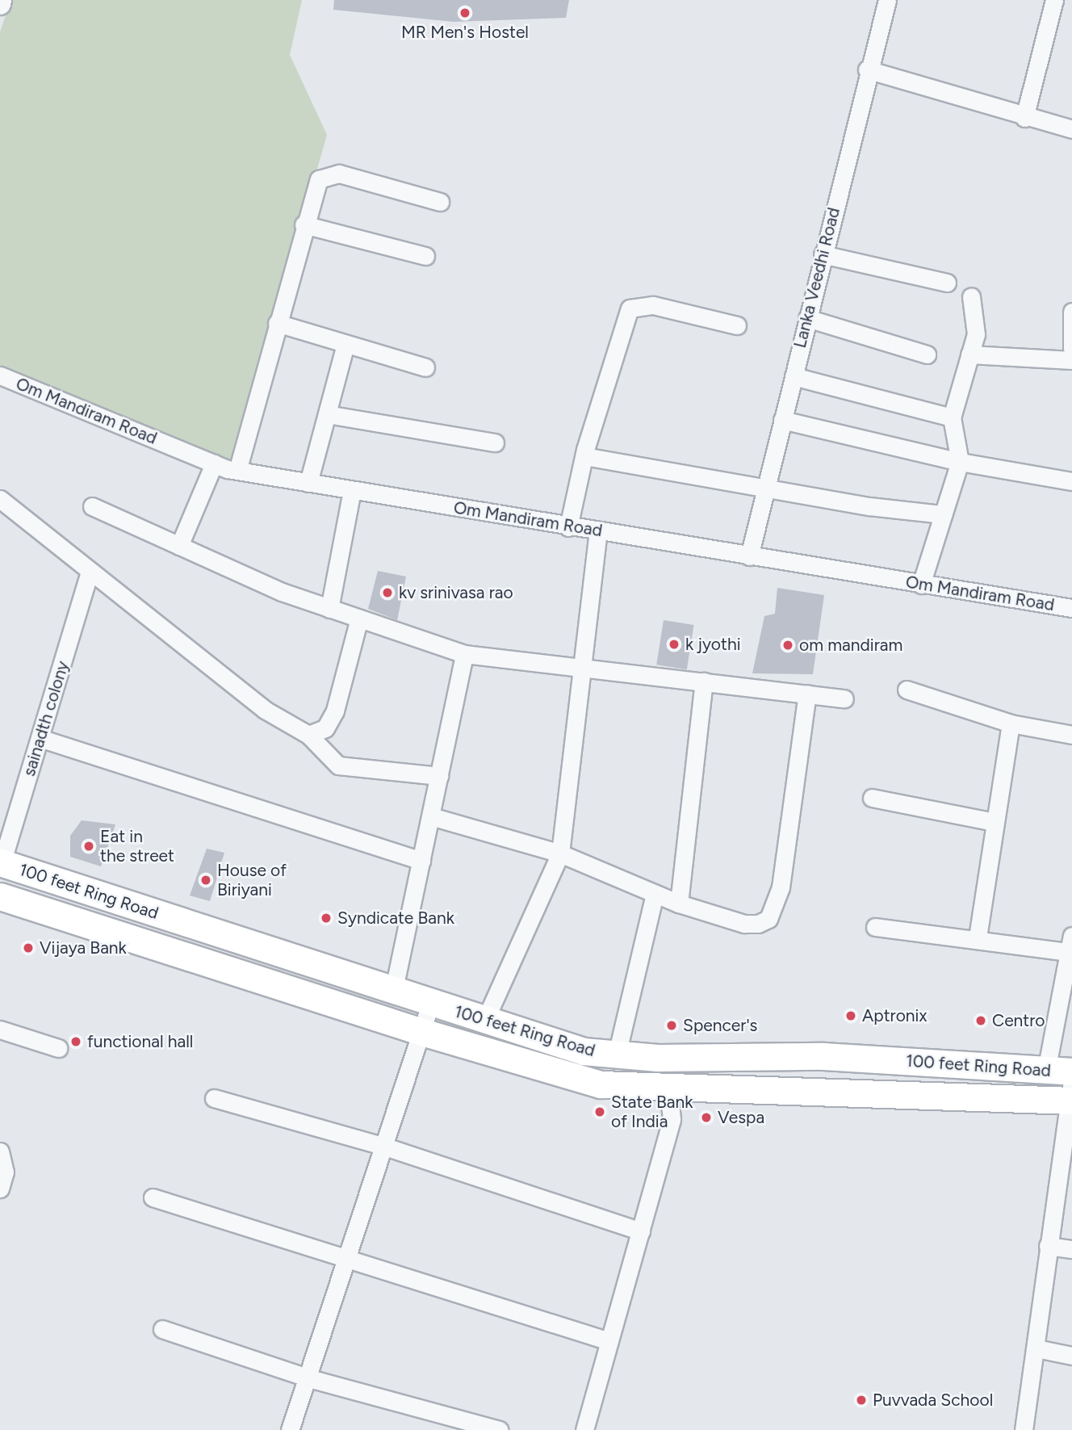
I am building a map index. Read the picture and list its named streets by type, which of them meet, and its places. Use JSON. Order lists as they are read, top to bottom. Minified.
{"streets":{"main road":["100 feet Ring Road"],"street":["Lanka Veedhi Road","Om Mandiram Road","sainadth colony"]},"crossings":[["Lanka Veedhi Road","Om Mandiram Road"],["sainadth colony","100 feet Ring Road"]],"places":["MR Men's Hostel","kv srinivasa rao","k jyothi","om mandiram","Eat in the street","House of Biriyani","Syndicate Bank","Vijaya Bank","Aptronix","Centro","Spencer's","functional hall","State Bank of India","Vespa","Puvvada School"]}
